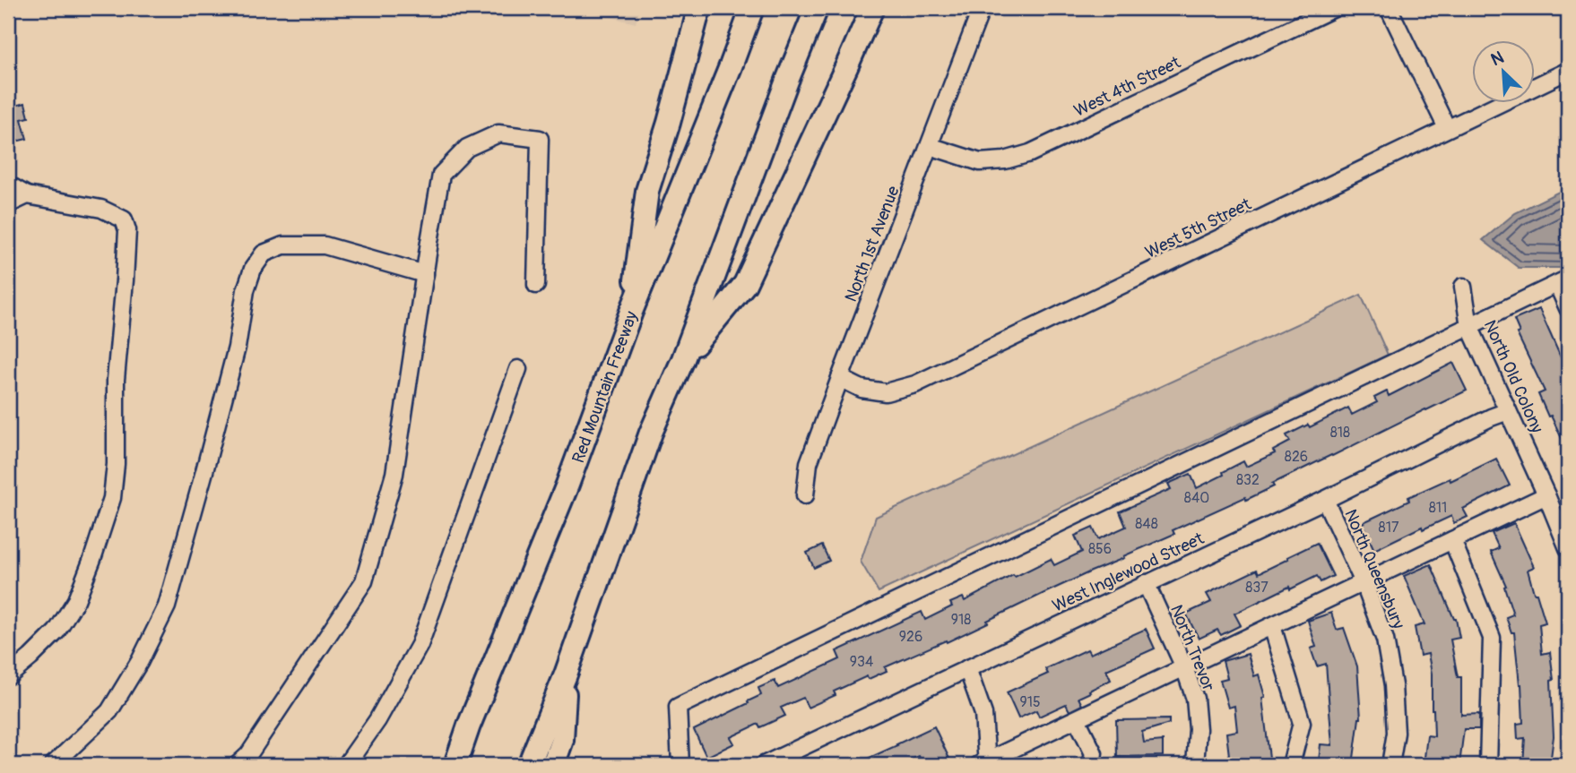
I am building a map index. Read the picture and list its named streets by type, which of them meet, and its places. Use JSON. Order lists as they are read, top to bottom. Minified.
{"streets":{"highway":["Red Mountain Freeway"],"street":["West 4th Street","West 5th Street","North 1st Avenue","North Old Colony","North Queensbury","West Inglewood Street","North Trevor"]},"crossings":[["West 4th Street","North 1st Avenue"],["West 5th Street","North 1st Avenue"],["North Old Colony","West Inglewood Street"],["North Queensbury","West Inglewood Street"],["West Inglewood Street","North Trevor"]],"house_numbers":["818","826","832","840","811","848","817","856","837","918","926","934","915"],"north":"top left"}
